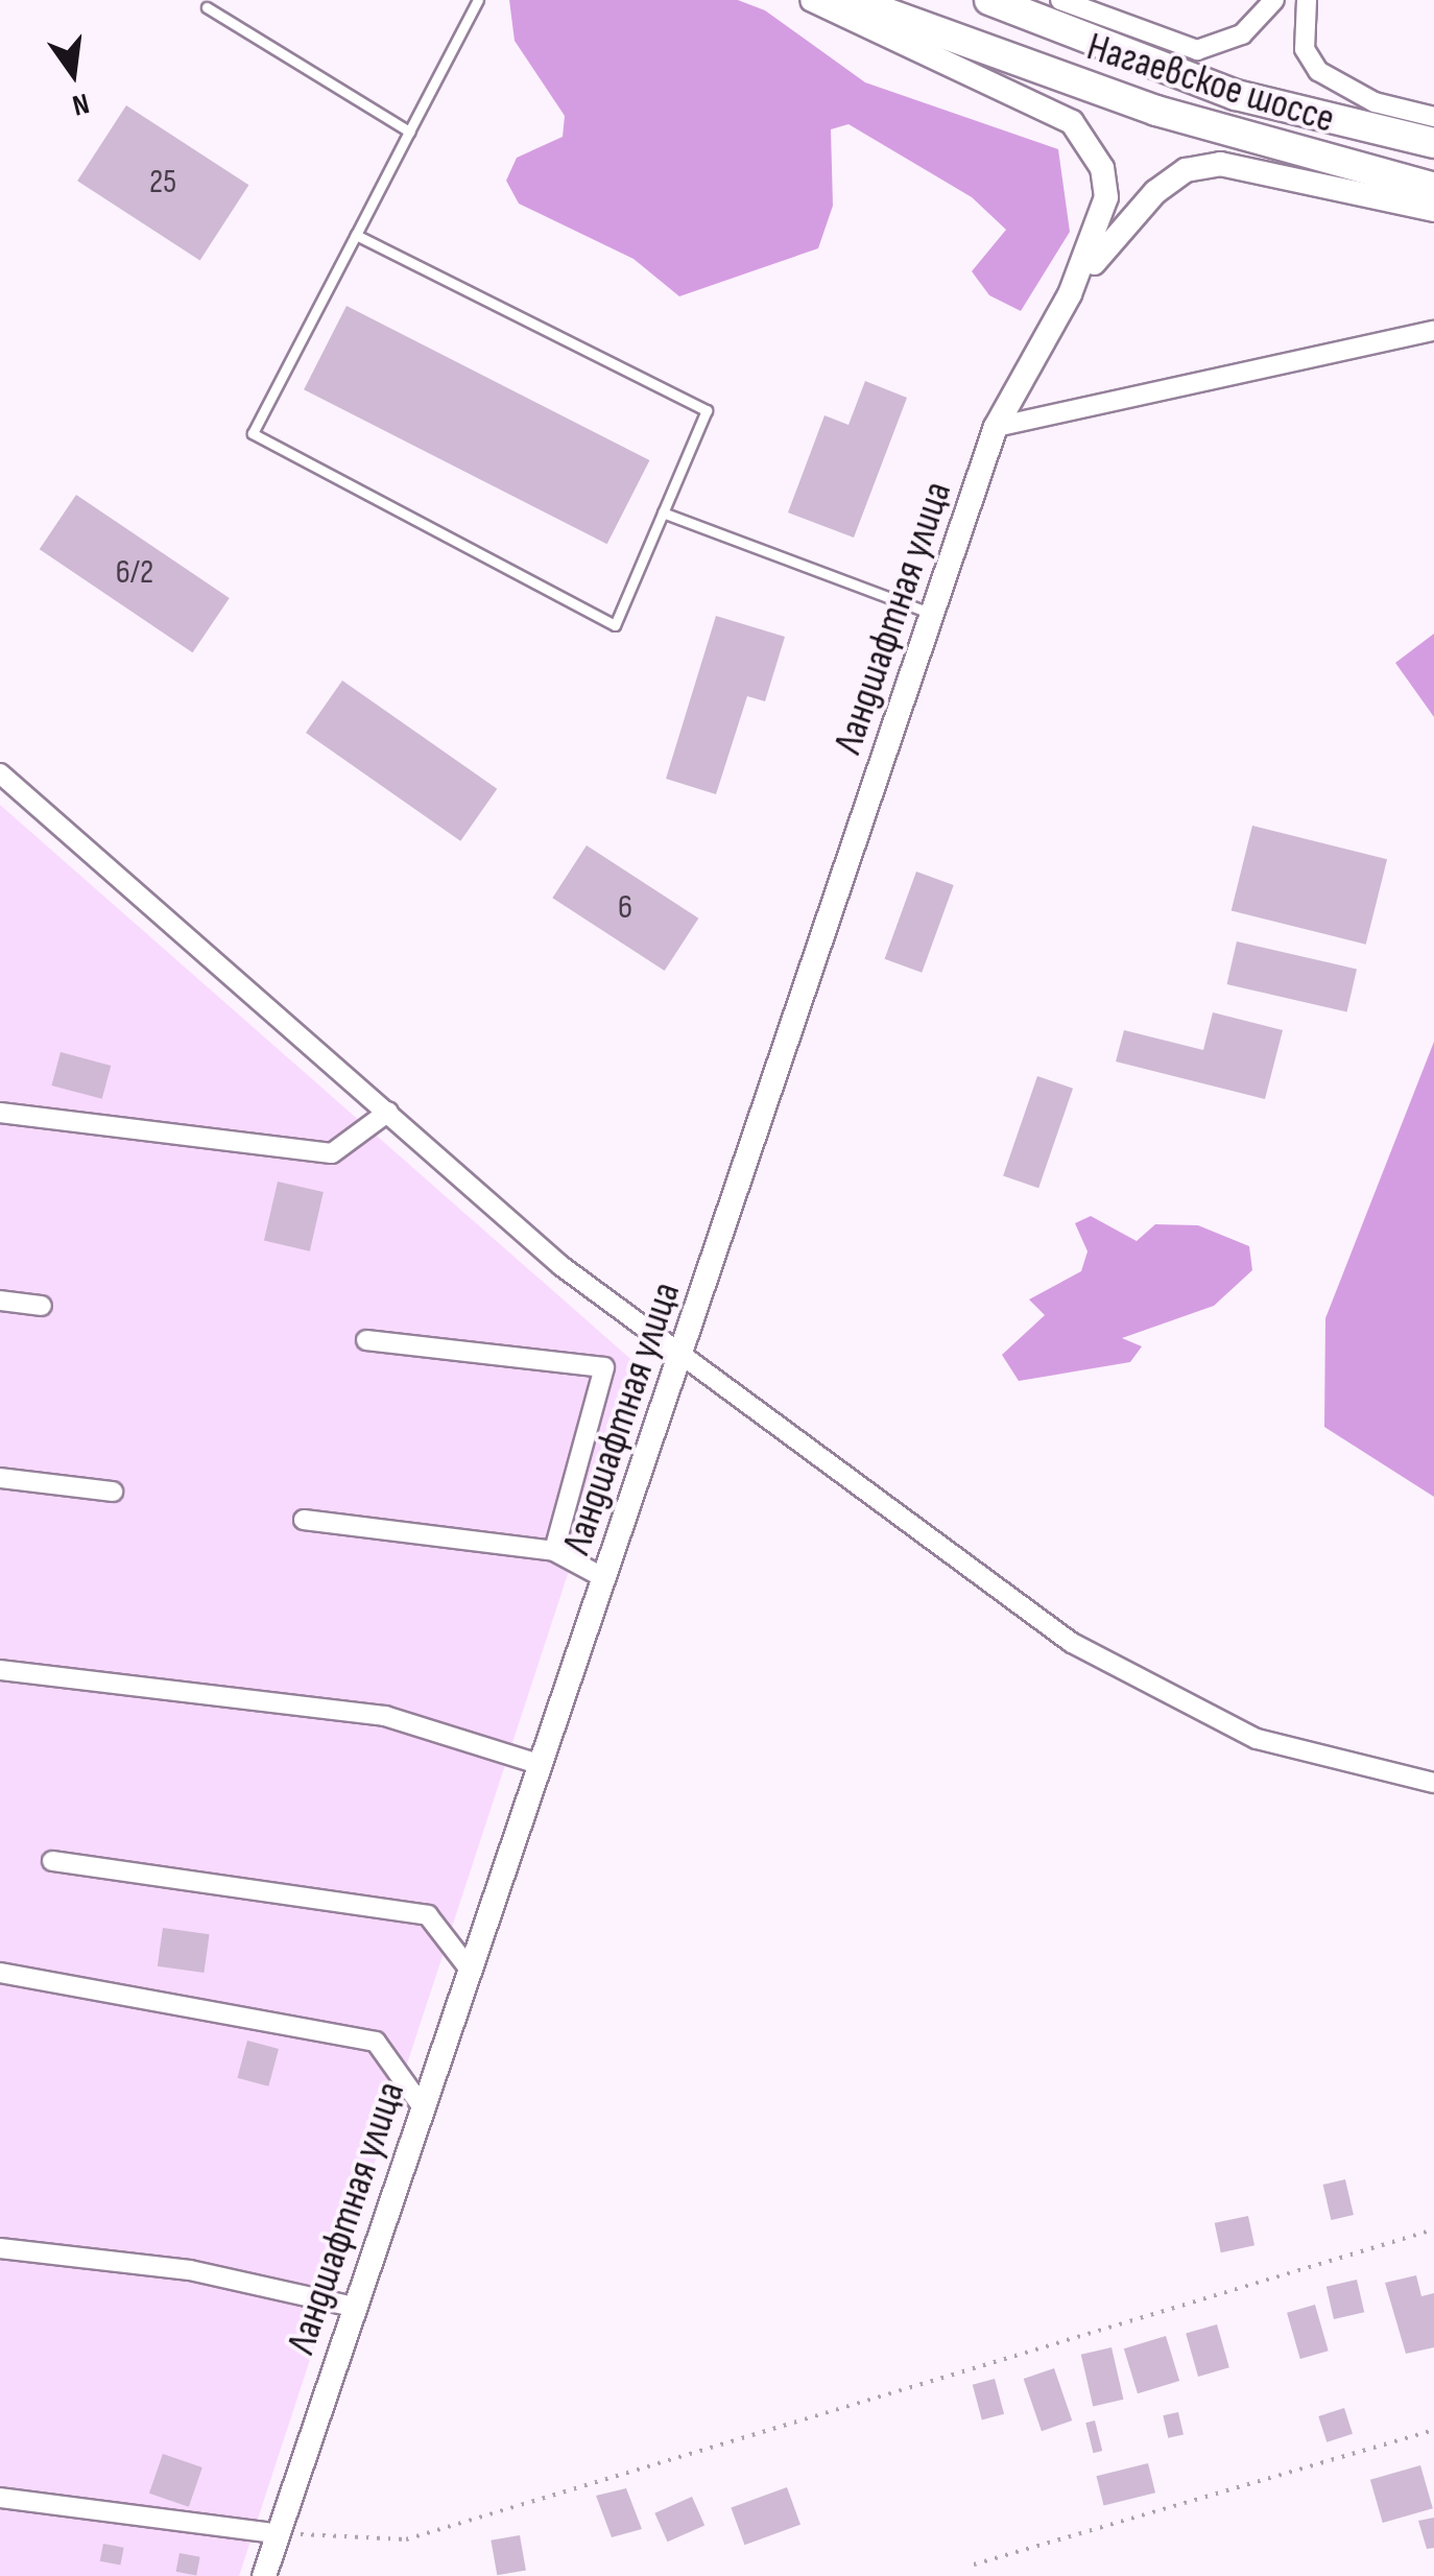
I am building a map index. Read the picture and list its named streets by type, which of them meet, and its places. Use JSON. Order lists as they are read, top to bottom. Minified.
{"streets":{"main road":["Нагаевское шоссе"],"street":["Ландшафтная улица"]},"house_numbers":["25","6/2","6"],"north":"bottom"}
